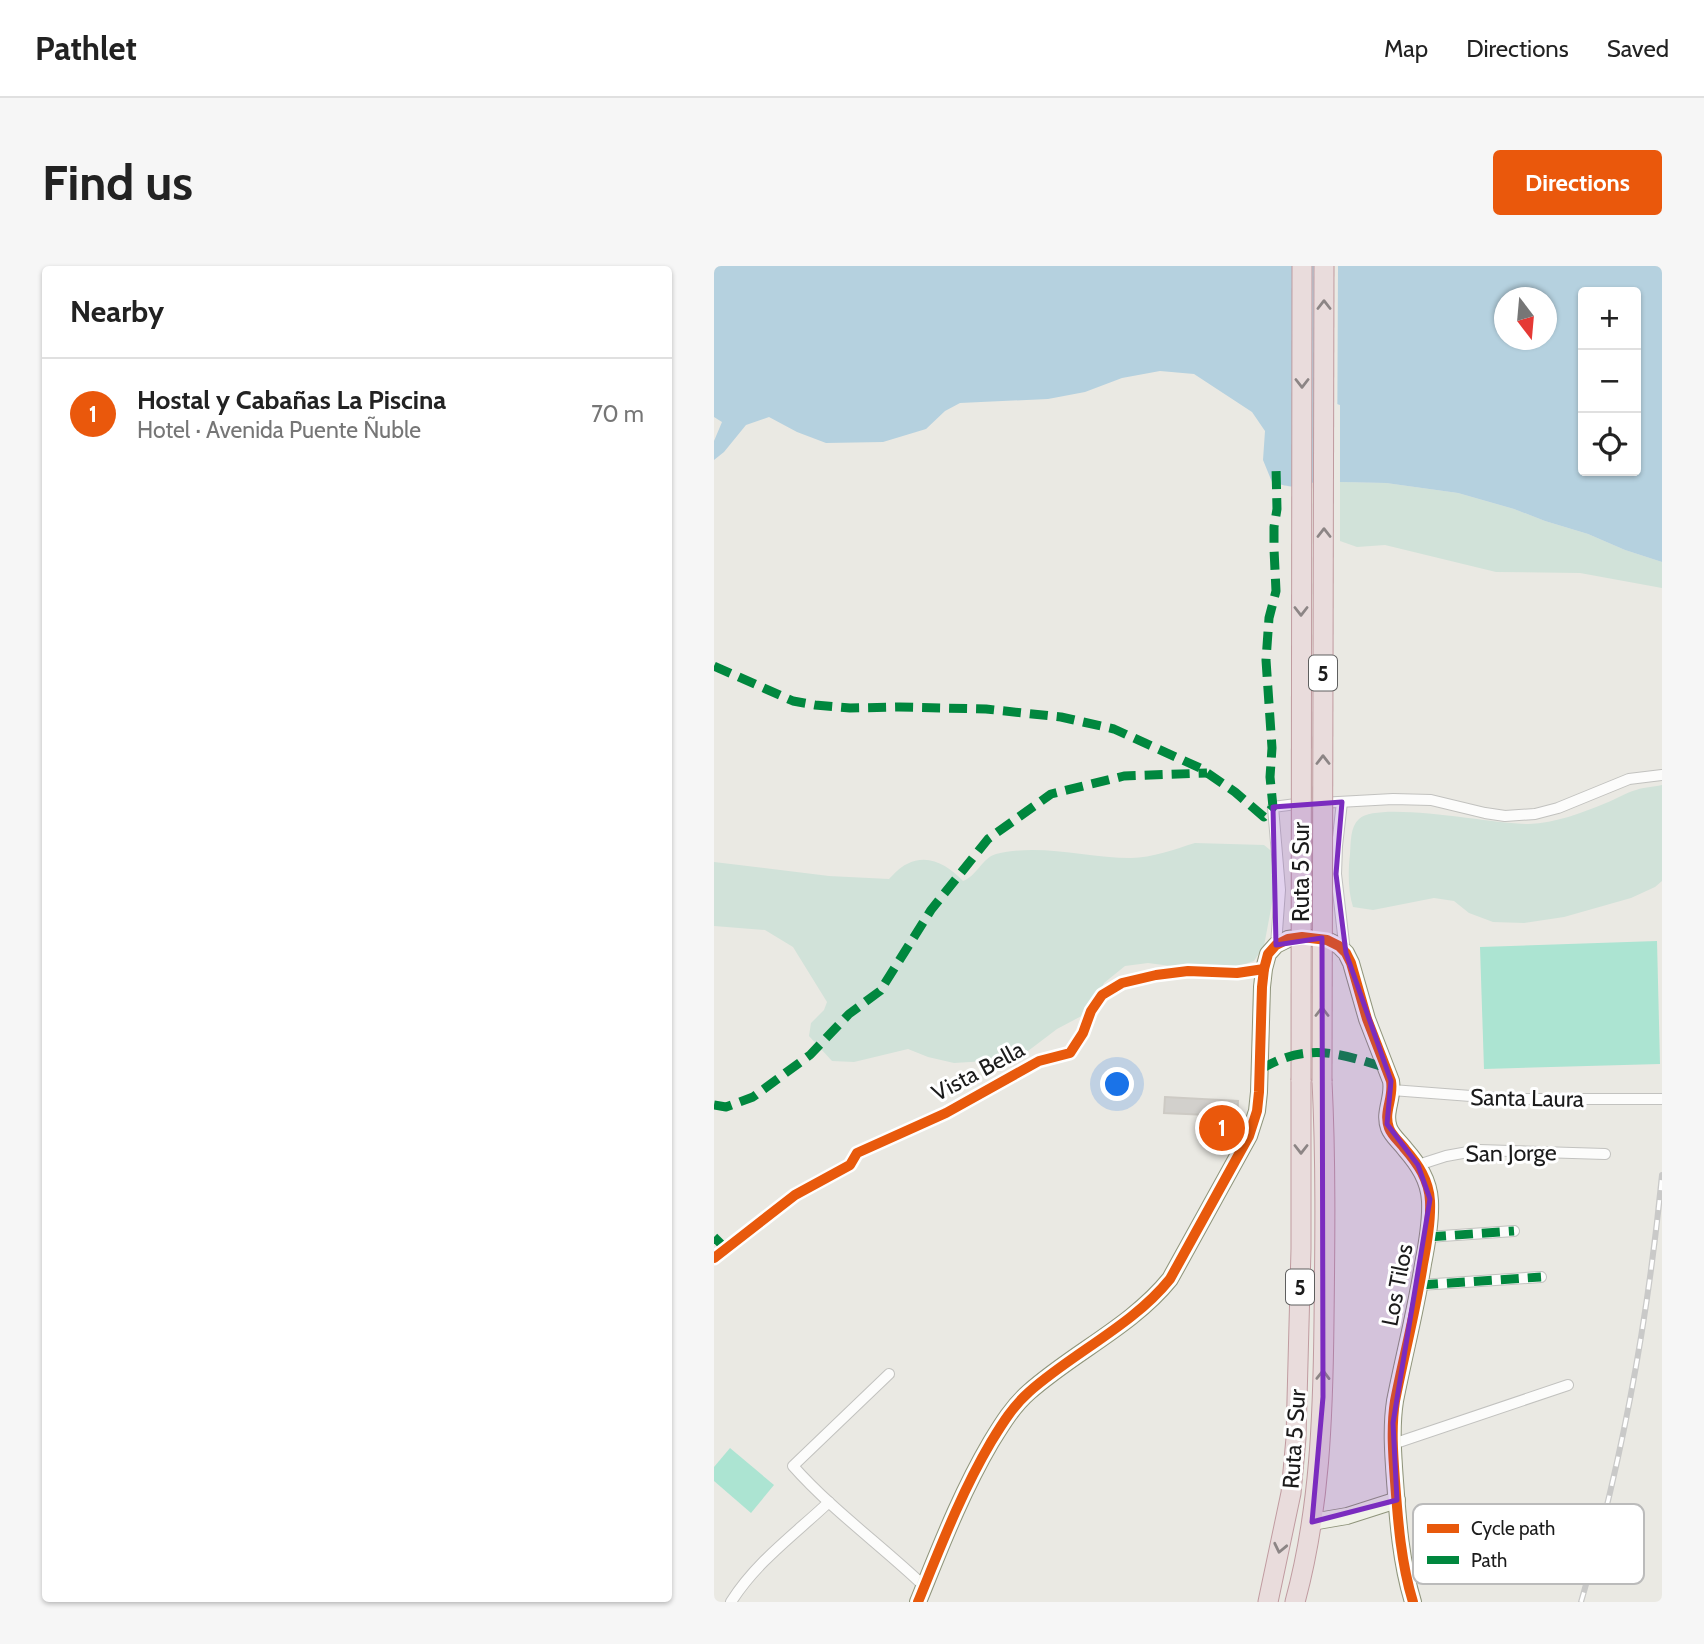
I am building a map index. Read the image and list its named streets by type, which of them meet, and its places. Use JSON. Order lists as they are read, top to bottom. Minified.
{"streets":{"highway":["5","Ruta 5 Sur"],"street":["Vista Bella","Santa Laura","San Jorge","Los Tilos"]},"crossings":[["Santa Laura","Los Tilos"],["San Jorge","Los Tilos"]],"legend":["Cycle path","Path"],"north":"bottom","page":{"header":"Pathlet","nav":["Map","Directions","Saved"],"buttons":"Directions","title":"Find us","heading":"Nearby","map_buttons":["+","−"],"list":[{"mark":"1","name":"Hostal y Cabañas La Piscina","note":"Hotel · Avenida Puente Ñuble","value":"70 m"}],"pins":"1"}}
